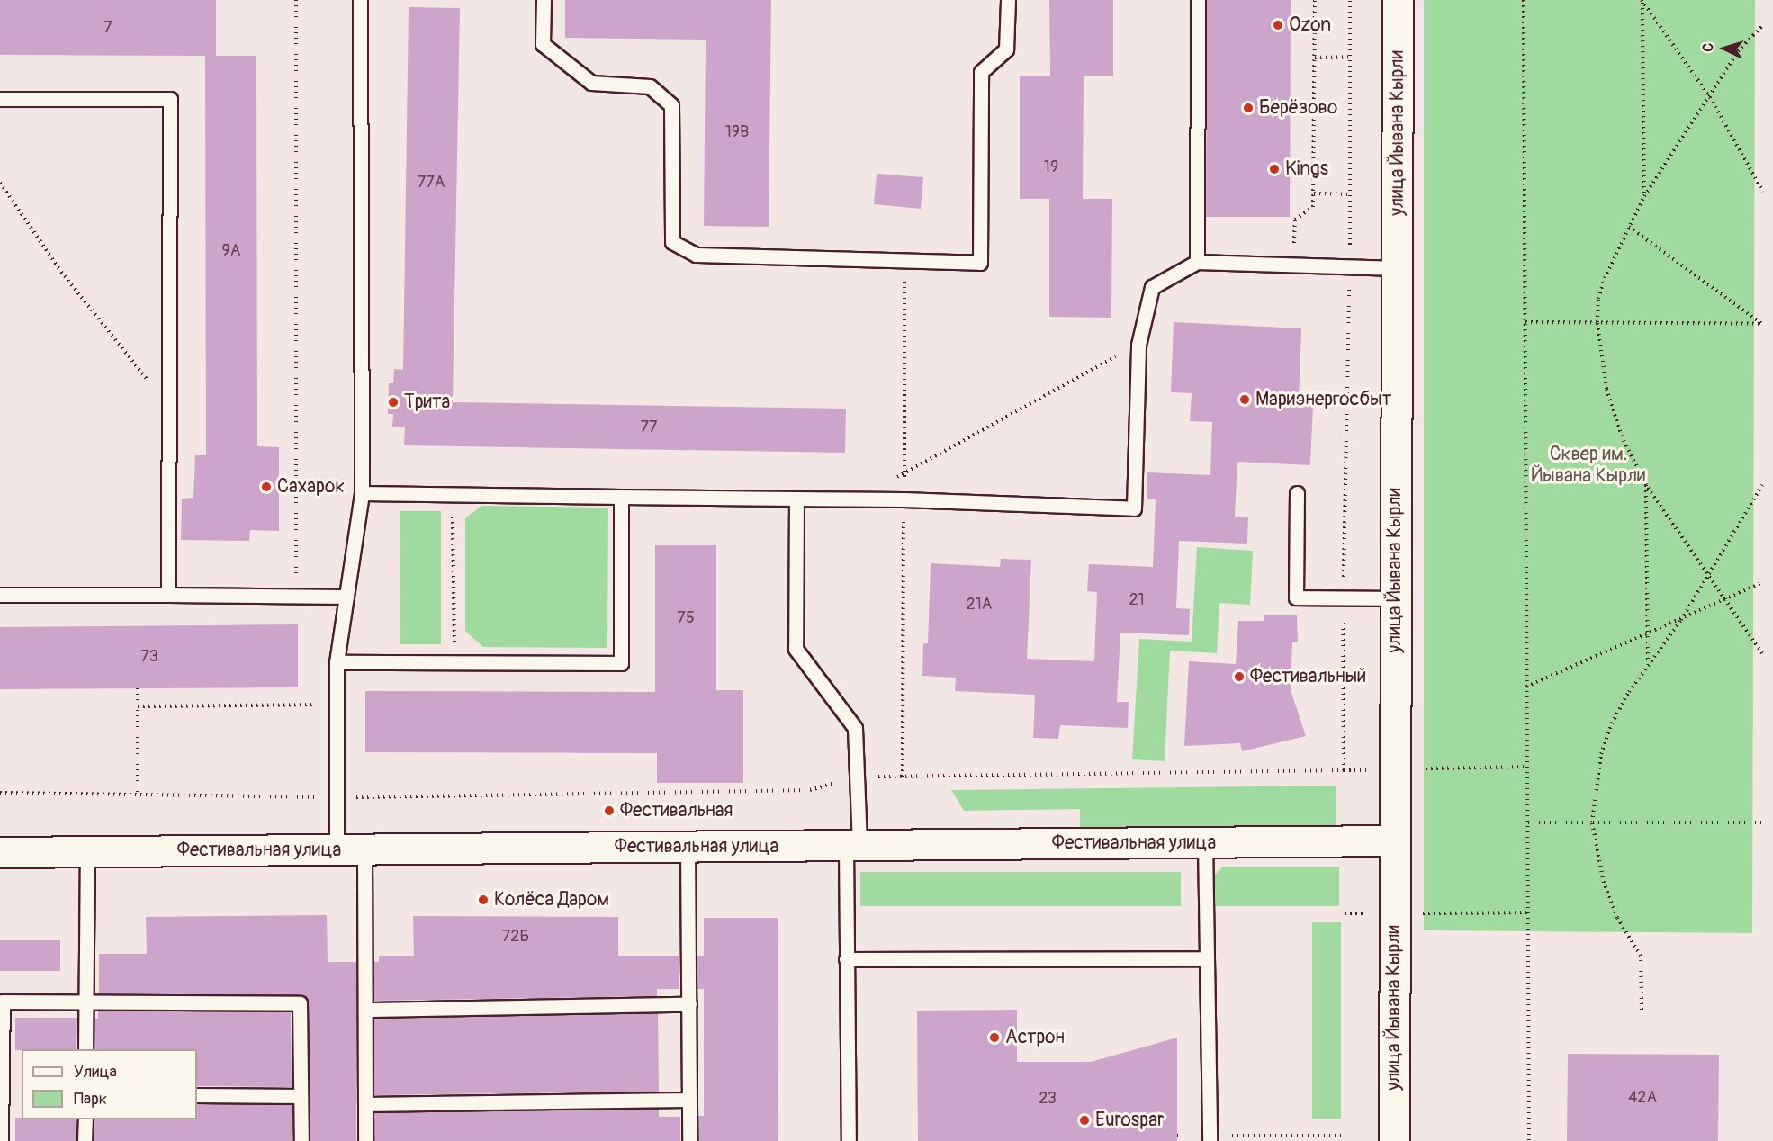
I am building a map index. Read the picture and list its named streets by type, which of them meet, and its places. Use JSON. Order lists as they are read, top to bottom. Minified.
{"streets":{"street":["улица Йывана Кырли","Фестивальная улица"]},"crossings":[["улица Йывана Кырли","Фестивальная улица"]],"parks":["Сквер им. Йывана Кырли"],"places":["Ozon","Берёзово","Kings","Мариэнергосбыт","Трита","Сахарок","Фестивальный","Фестивальная","Колёса Даром","Астрон","Eurospar"],"house_numbers":["7","19В","19","77А","9А","77","21","21А","75","73","72Б","42А","23"],"legend":["Улица","Парк"],"north":"left"}
